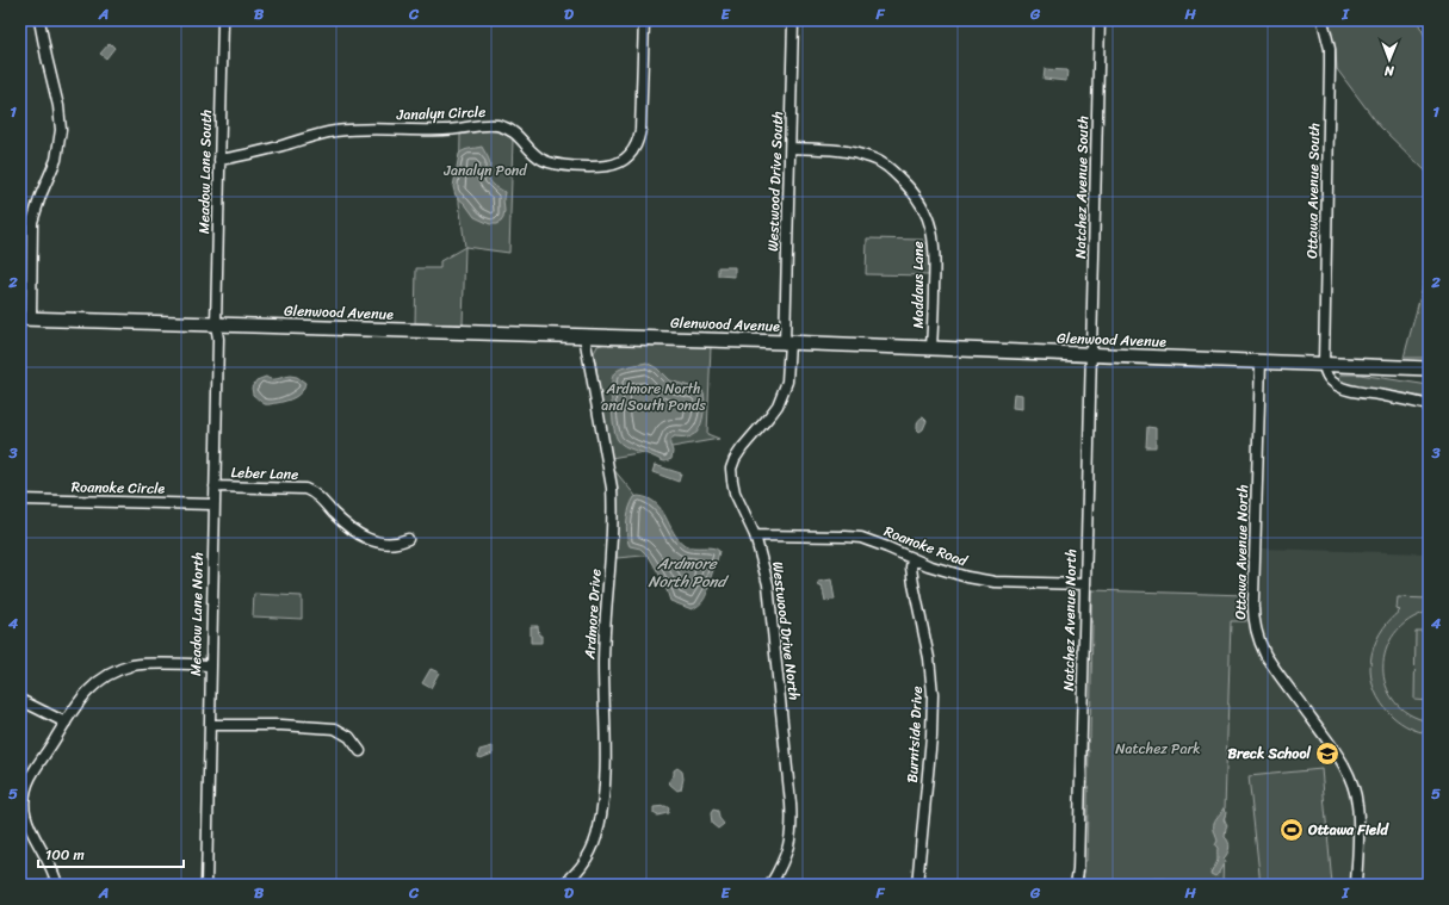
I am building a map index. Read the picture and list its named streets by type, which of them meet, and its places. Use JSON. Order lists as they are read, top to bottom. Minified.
{"streets":{"street":["Janalyn Circle","Meadow Lane South","Westwood Drive South","Natchez Avenue South","Ottawa Avenue South","Maddaus Lane","Glenwood Avenue","Leber Lane","Roanoke Circle","Roanoke Road","Ottawa Avenue North","Meadow Lane North","Ardmore Drive","Natchez Avenue North","Westwood Drive North","Burntside Drive"]},"crossings":[["Janalyn Circle","Meadow Lane South"],["Meadow Lane South","Glenwood Avenue"],["Westwood Drive South","Maddaus Lane"],["Westwood Drive South","Glenwood Avenue"],["Westwood Drive South","Westwood Drive North"],["Natchez Avenue South","Glenwood Avenue"],["Natchez Avenue South","Natchez Avenue North"],["Ottawa Avenue South","Glenwood Avenue"],["Maddaus Lane","Glenwood Avenue"],["Glenwood Avenue","Ottawa Avenue North"],["Glenwood Avenue","Ardmore Drive"],["Glenwood Avenue","Natchez Avenue North"],["Glenwood Avenue","Westwood Drive North"],["Leber Lane","Meadow Lane North"],["Roanoke Circle","Meadow Lane North"],["Roanoke Road","Natchez Avenue North"],["Roanoke Road","Westwood Drive North"],["Roanoke Road","Burntside Drive"]],"water":["Ardmore North Pond"],"parks":["Janalyn Pond","Ardmore North and South Ponds","Natchez Park"],"places":{"school or university":["Breck School"],"sports":["Ottawa Field"]},"scale_bar":"100 m","north":"bottom","grid":{"columns":["A","B","C","D","E","F","G","H","I"],"rows":["1","2","3","4","5"]}}
